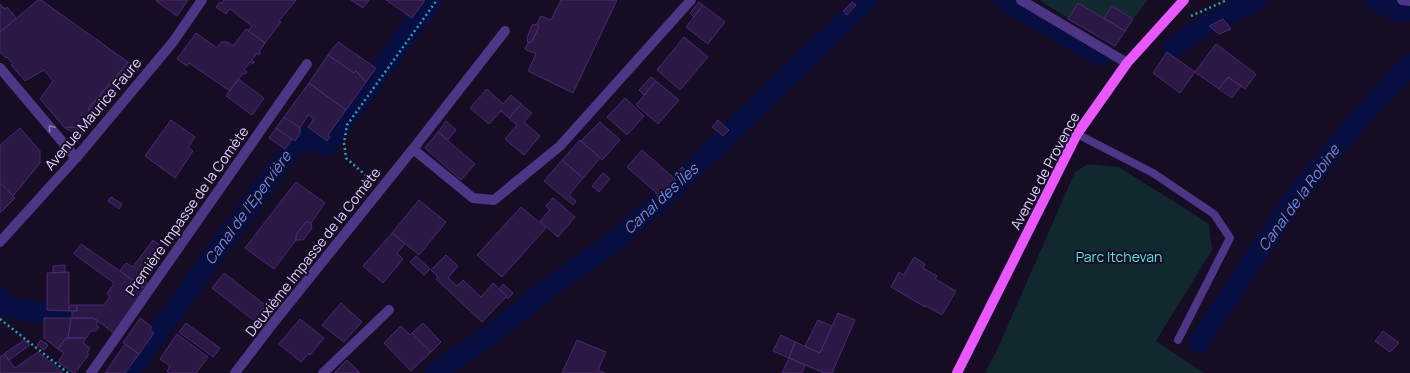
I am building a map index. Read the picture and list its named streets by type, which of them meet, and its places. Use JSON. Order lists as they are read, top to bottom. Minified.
{"streets":{"main road":["Avenue de Provence"],"street":["Avenue Maurice Faure","Première Impasse de la Comète","Deuxième Impasse de la Comète"]},"water":["Canal de la Robine","Canal des Îles","Canal de l'Epervière"],"parks":["Parc Itchevan"]}
